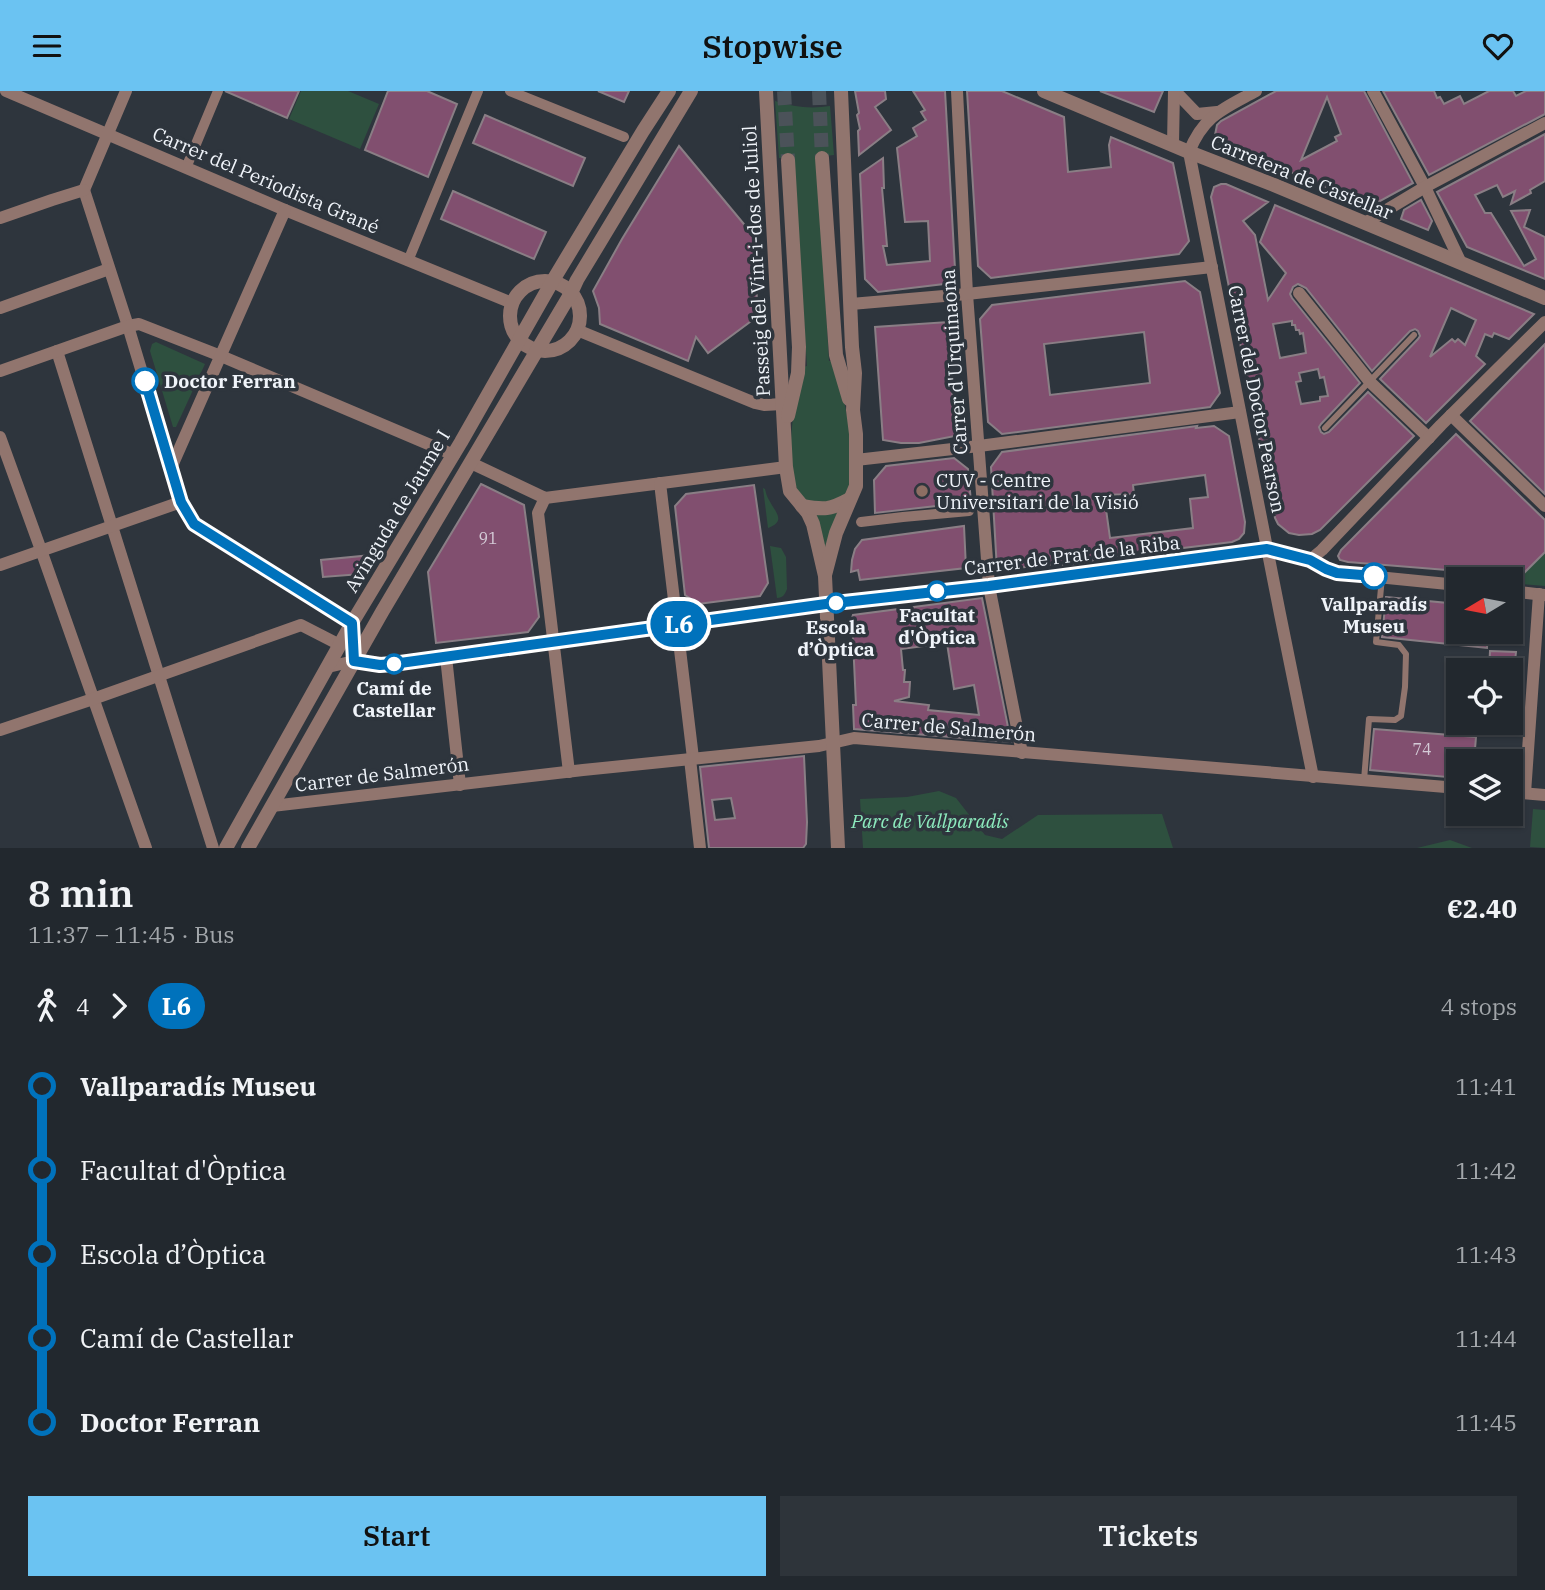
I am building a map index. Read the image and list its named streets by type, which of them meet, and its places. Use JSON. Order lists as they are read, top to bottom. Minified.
{"streets":{"street":["Carretera de Castellar","Carrer del Periodista Grané","Passeig del Vint-i-dos de Juliol","Carrer d'Urquinaona","Carrer del Doctor Pearson","Avinguda de Jaume I","Carrer de Prat de la Riba","Carrer de Salmerón"]},"crossings":[["Carretera de Castellar","Carrer del Doctor Pearson"],["Passeig del Vint-i-dos de Juliol","Carrer de Prat de la Riba"],["Passeig del Vint-i-dos de Juliol","Carrer de Salmerón"],["Carrer d'Urquinaona","Carrer de Prat de la Riba"],["Carrer d'Urquinaona","Carrer de Salmerón"],["Carrer del Doctor Pearson","Carrer de Prat de la Riba"],["Carrer del Doctor Pearson","Carrer de Salmerón"],["Avinguda de Jaume I","Carrer de Prat de la Riba"],["Avinguda de Jaume I","Carrer de Salmerón"]],"parks":["Parc de Vallparadís"],"places":["Doctor Ferran","CUV - Centre Universitari de la Visió","Vallparadís Museu","Facultat d'Òptica","Escola d’Òptica","Camí de Castellar"],"lines":["bus line L6"],"house_numbers":["91","74"],"north":"left","page":{"header":"Stopwise","on_map":"L6","heading":["8 min","11:37 – 11:45 · Bus","€2.40"],"legs":["4","L6","4 stops"],"list":[{"name":"Vallparadís Museu","value":"11:41"},{"name":"Facultat d'Òptica","value":"11:42"},{"name":"Escola d’Òptica","value":"11:43"},{"name":"Camí de Castellar","value":"11:44"},{"name":"Doctor Ferran","value":"11:45"}],"buttons":["Start","Tickets"]}}
